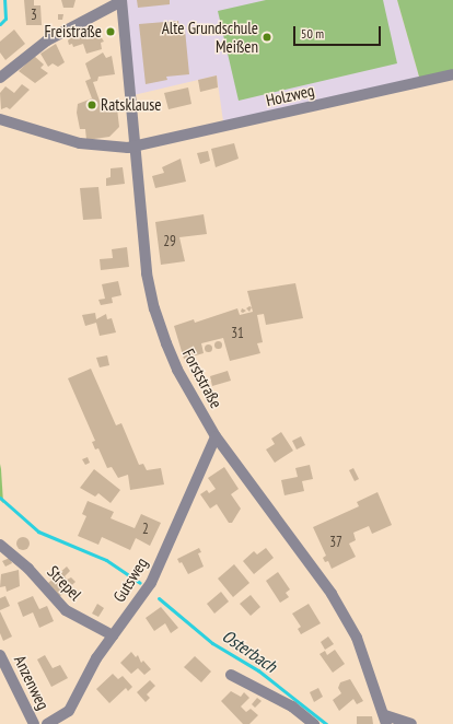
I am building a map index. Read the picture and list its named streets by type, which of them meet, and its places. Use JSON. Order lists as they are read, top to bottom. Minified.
{"streets":{"street":["Holzweg","Forststraße","Gutsweg","Strepel","Anzenweg"]},"crossings":[["Holzweg","Forststraße"],["Forststraße","Gutsweg"],["Gutsweg","Strepel"]],"water":["Osterbach"],"places":["Freistraße","Alte Grundschule Meißen","Ratsklause"],"house_numbers":["3","29","31","2","37"],"scale_bar":"50 m"}
